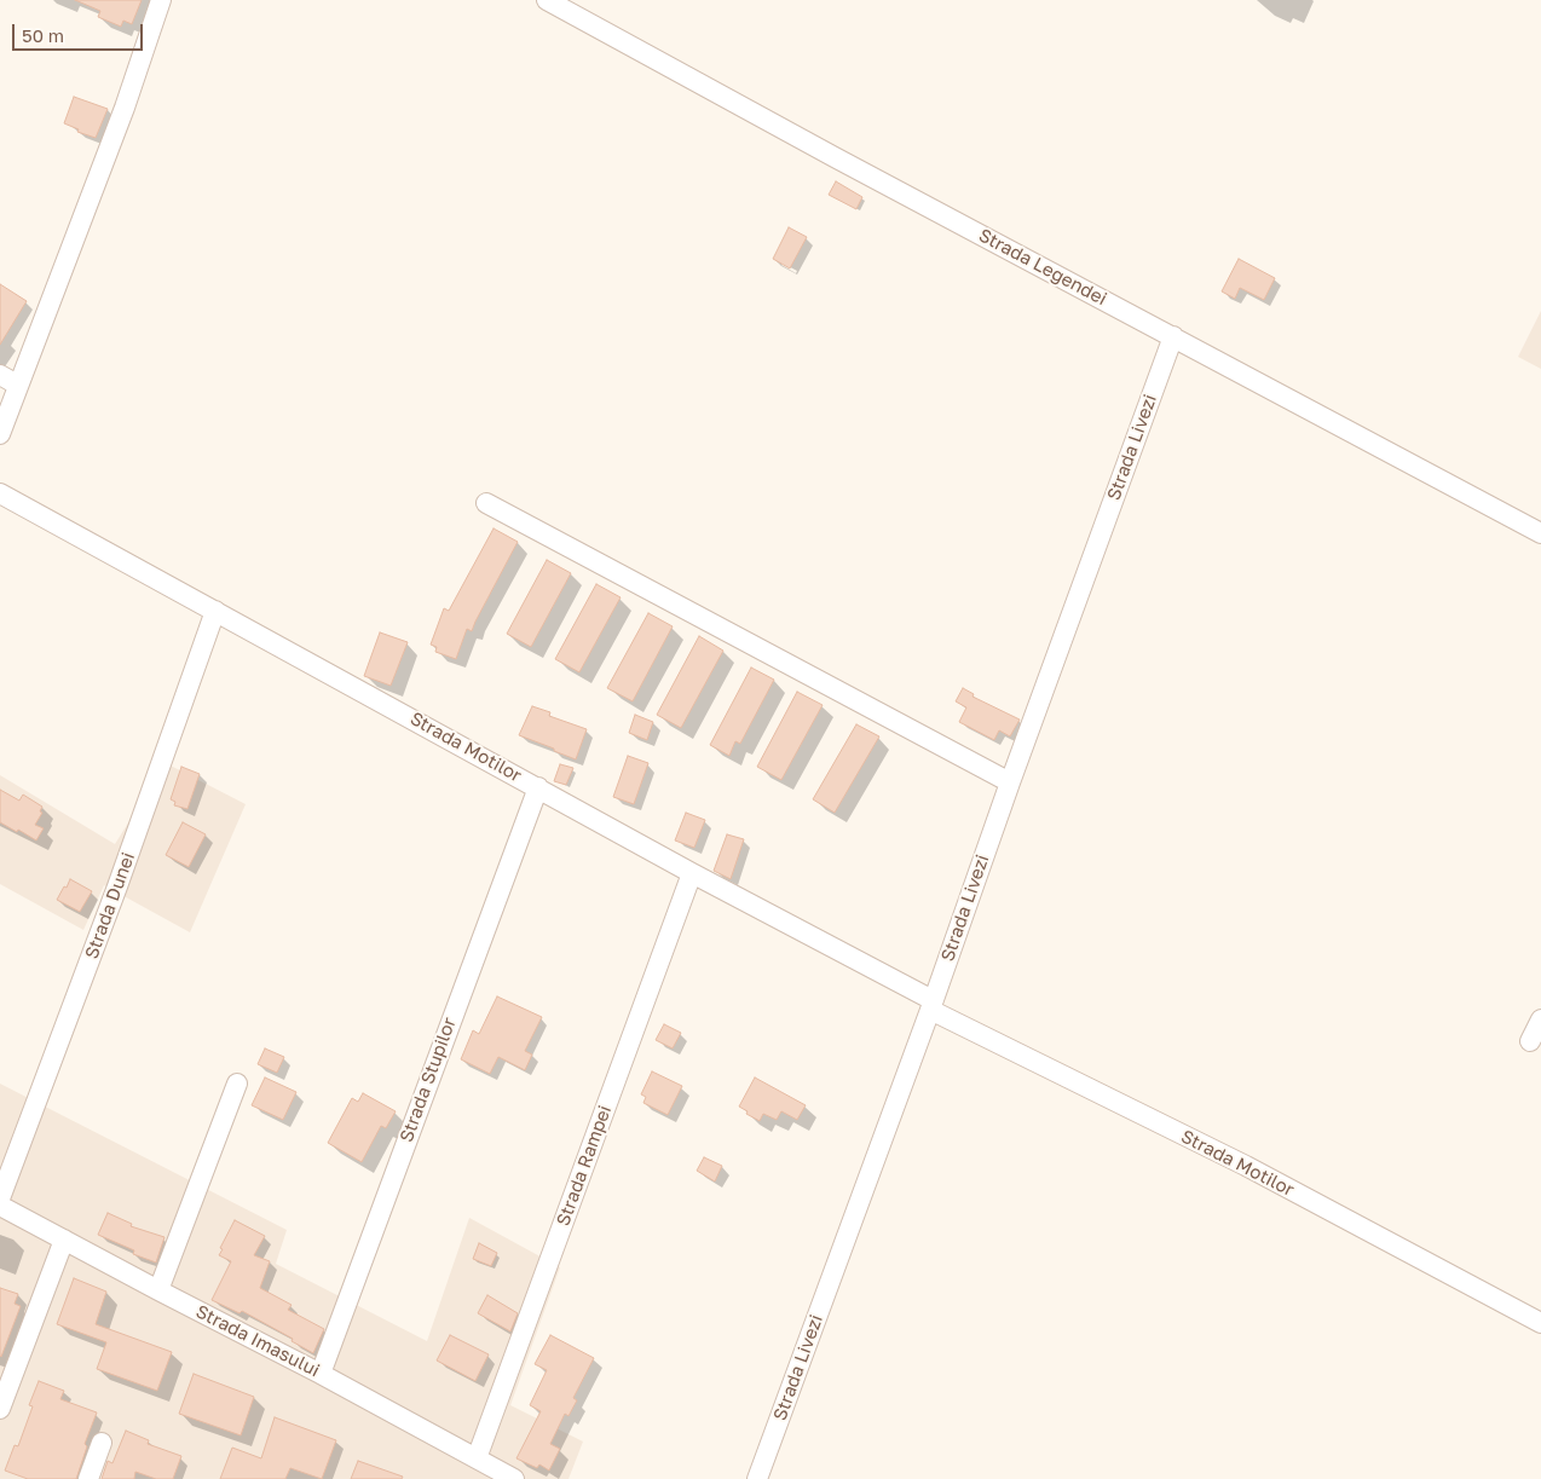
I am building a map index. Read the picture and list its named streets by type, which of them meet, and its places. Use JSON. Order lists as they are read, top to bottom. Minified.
{"streets":{"street":["Strada Legendei","Strada Livezi","Strada Motilor","Strada Dunei","Strada Stupilor","Strada Rampei","Strada Imasului"]},"crossings":[["Strada Legendei","Strada Livezi"],["Strada Livezi","Strada Motilor"],["Strada Motilor","Strada Dunei"],["Strada Motilor","Strada Stupilor"],["Strada Motilor","Strada Rampei"],["Strada Stupilor","Strada Imasului"],["Strada Rampei","Strada Imasului"]],"scale_bar":"50 m"}
